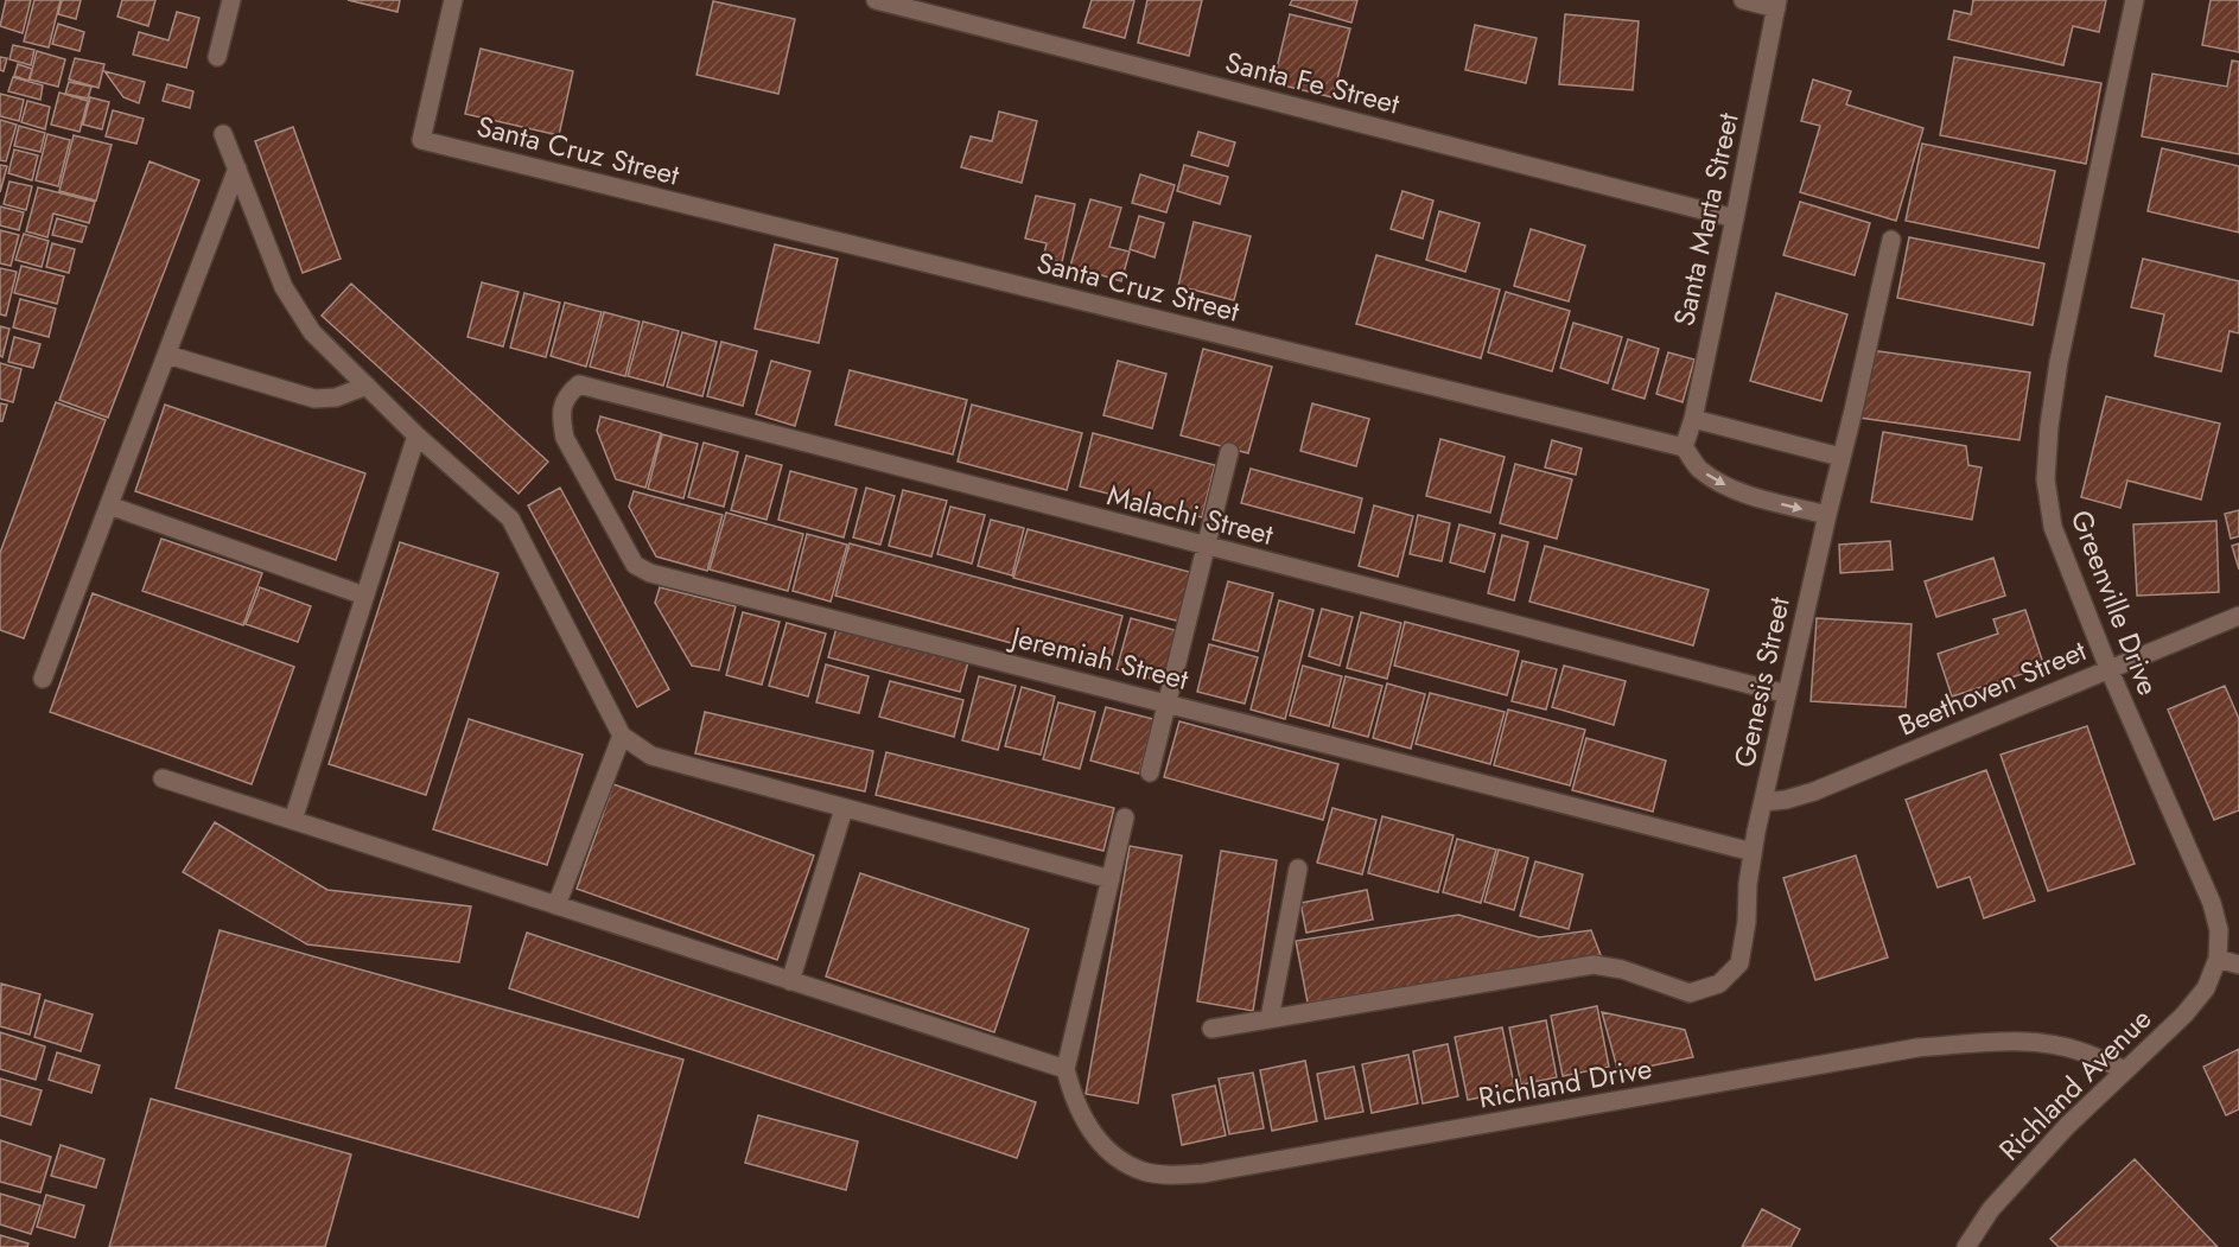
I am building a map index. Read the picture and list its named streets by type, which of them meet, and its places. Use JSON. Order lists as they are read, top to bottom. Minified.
{"streets":{"street":["Santa Fe Street","Santa Cruz Street","Santa Marta Street","Malachi Street","Greenville Drive","Jeremiah Street","Genesis Street","Beethoven Street","Richland Drive","Richland Avenue"]},"crossings":[["Santa Fe Street","Santa Marta Street"],["Santa Cruz Street","Santa Marta Street"],["Malachi Street","Jeremiah Street"],["Malachi Street","Genesis Street"],["Greenville Drive","Beethoven Street"],["Greenville Drive","Richland Avenue"],["Jeremiah Street","Genesis Street"],["Genesis Street","Beethoven Street"],["Richland Drive","Richland Avenue"]]}
